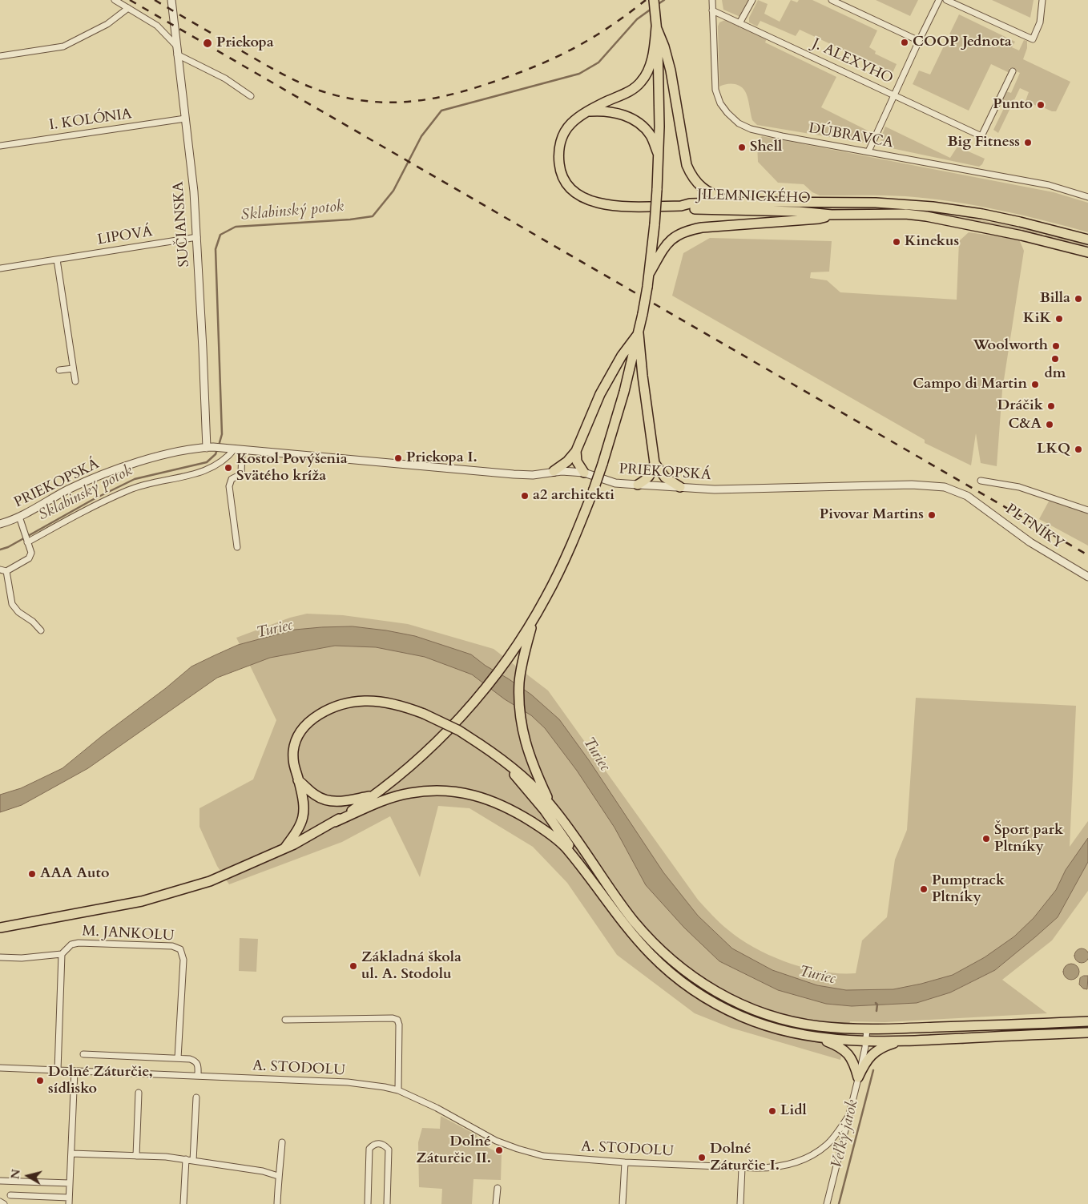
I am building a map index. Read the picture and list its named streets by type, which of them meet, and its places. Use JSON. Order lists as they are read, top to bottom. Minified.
{"streets":{"main road":["JILEMNICKÉHO"],"street":["J. ALEXYHO","I. KOLÓNIA","DÚBRAVCA","SUČIANSKA","LIPOVÁ","PRIEKOPSKÁ","PLTNÍKY","M. JANKOLU","A. STODOLU"]},"crossings":[["J. ALEXYHO","DÚBRAVCA"],["I. KOLÓNIA","SUČIANSKA"],["SUČIANSKA","LIPOVÁ"],["SUČIANSKA","PRIEKOPSKÁ"],["PRIEKOPSKÁ","PLTNÍKY"]],"water":["Sklabinský potok","Turiec","Veľký jarok"],"places":["COOP Jednota","Priekopa","Punto","Big Fitness","Shell","Kinekus","Billa","KiK","Woolworth","dm","Campo di Martin","Dráčik","C&A","LKQ","Priekopa I.","Kostol Povýšenia Svätého kríža","a2 architekti","Pivovar Martins","Šport park Pltníky","AAA Auto","Pumptrack Pltníky","Základná škola ul. A. Stodolu","Dolné Záturčie, sídlisko","Lidl","Dolné Záturčie II.","Dolné Záturčie I."],"north":"left"}
